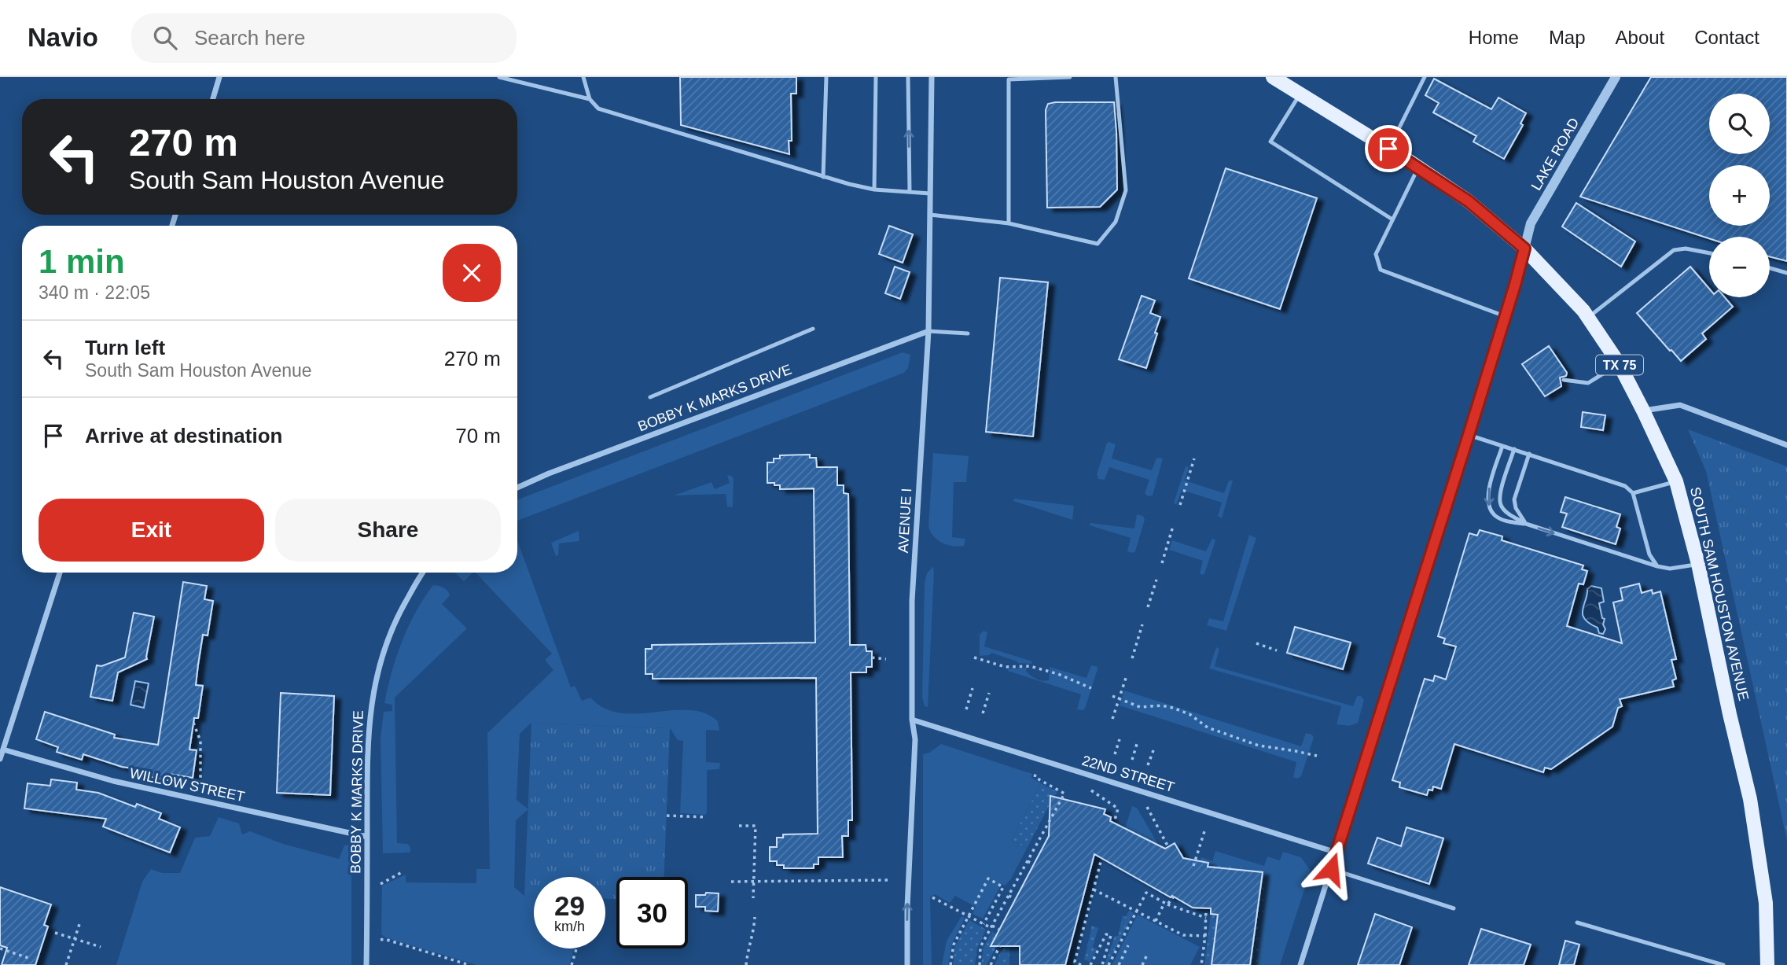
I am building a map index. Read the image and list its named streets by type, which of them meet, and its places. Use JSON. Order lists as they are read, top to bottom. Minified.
{"streets":{"main road":["TX 75","SOUTH SAM HOUSTON AVENUE"],"street":["LAKE ROAD","BOBBY K MARKS DRIVE","AVENUE I","22ND STREET","WILLOW STREET"]},"crossings":[["LAKE ROAD","SOUTH SAM HOUSTON AVENUE"],["BOBBY K MARKS DRIVE","AVENUE I"],["BOBBY K MARKS DRIVE","WILLOW STREET"],["AVENUE I","22ND STREET"]],"page":{"header":"Navio","search":"Search here","nav":["Home","Map","About","Contact"],"map_buttons":["+","−"],"turn":["270 m","South Sam Houston Avenue"],"heading":["1 min","340 m · 22:05"],"list":[{"name":"Turn left","note":"South Sam Houston Avenue","value":"270 m"},{"name":"Arrive at destination","value":"70 m"}],"buttons":["Exit","Share"],"speed":"29 km/h","limit":"30"}}
